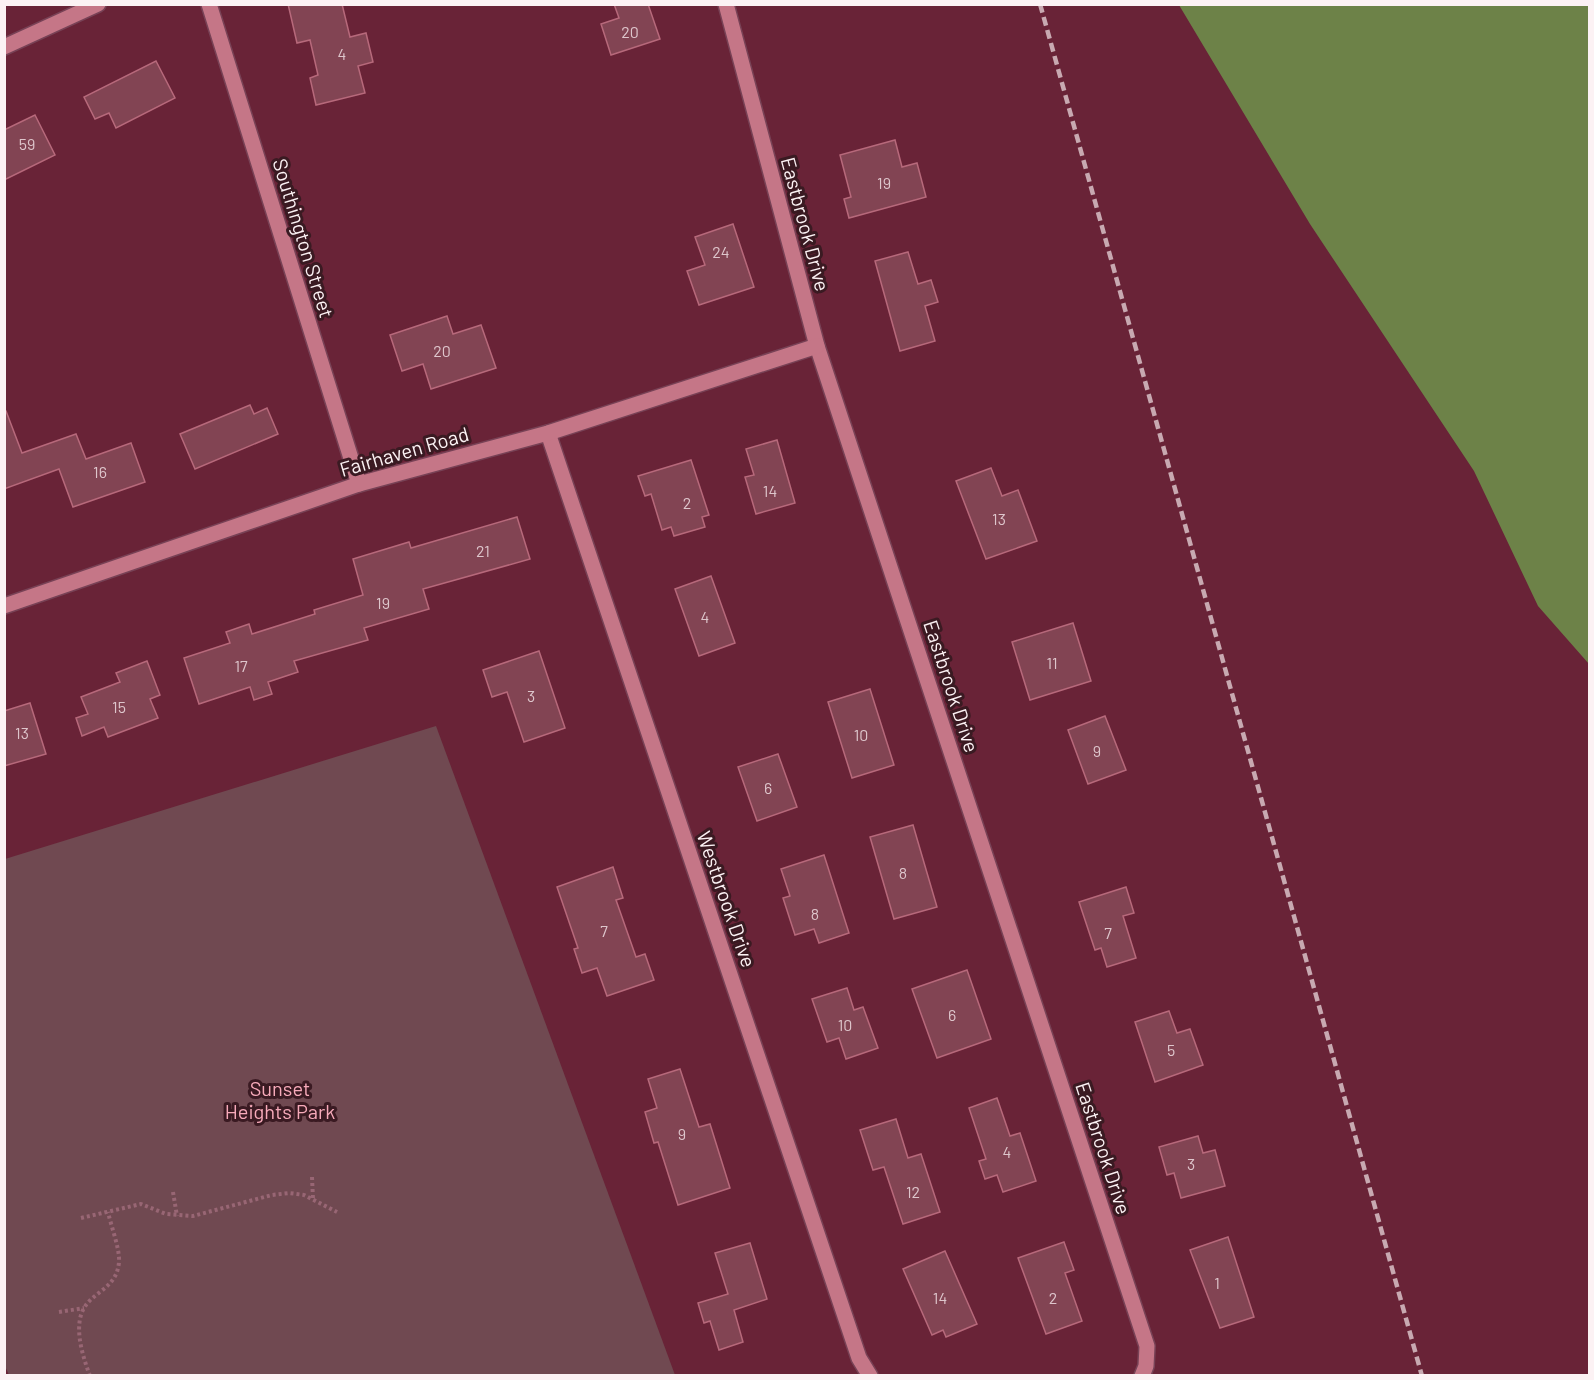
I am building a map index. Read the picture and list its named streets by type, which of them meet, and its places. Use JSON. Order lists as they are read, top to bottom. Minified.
{"streets":{"street":["Eastbrook Drive","Southington Street","Fairhaven Road","Westbrook Drive"]},"crossings":[["Eastbrook Drive","Fairhaven Road"],["Southington Street","Fairhaven Road"],["Fairhaven Road","Westbrook Drive"]],"parks":["Sunset Heights Park"],"house_numbers":["20","4","59","19","24","20","16","14","2","13","21","19","4","11","17","3","15","13","10","9","6","8","8","7","7","6","10","5","9","4","3","12","1","14","2"]}
